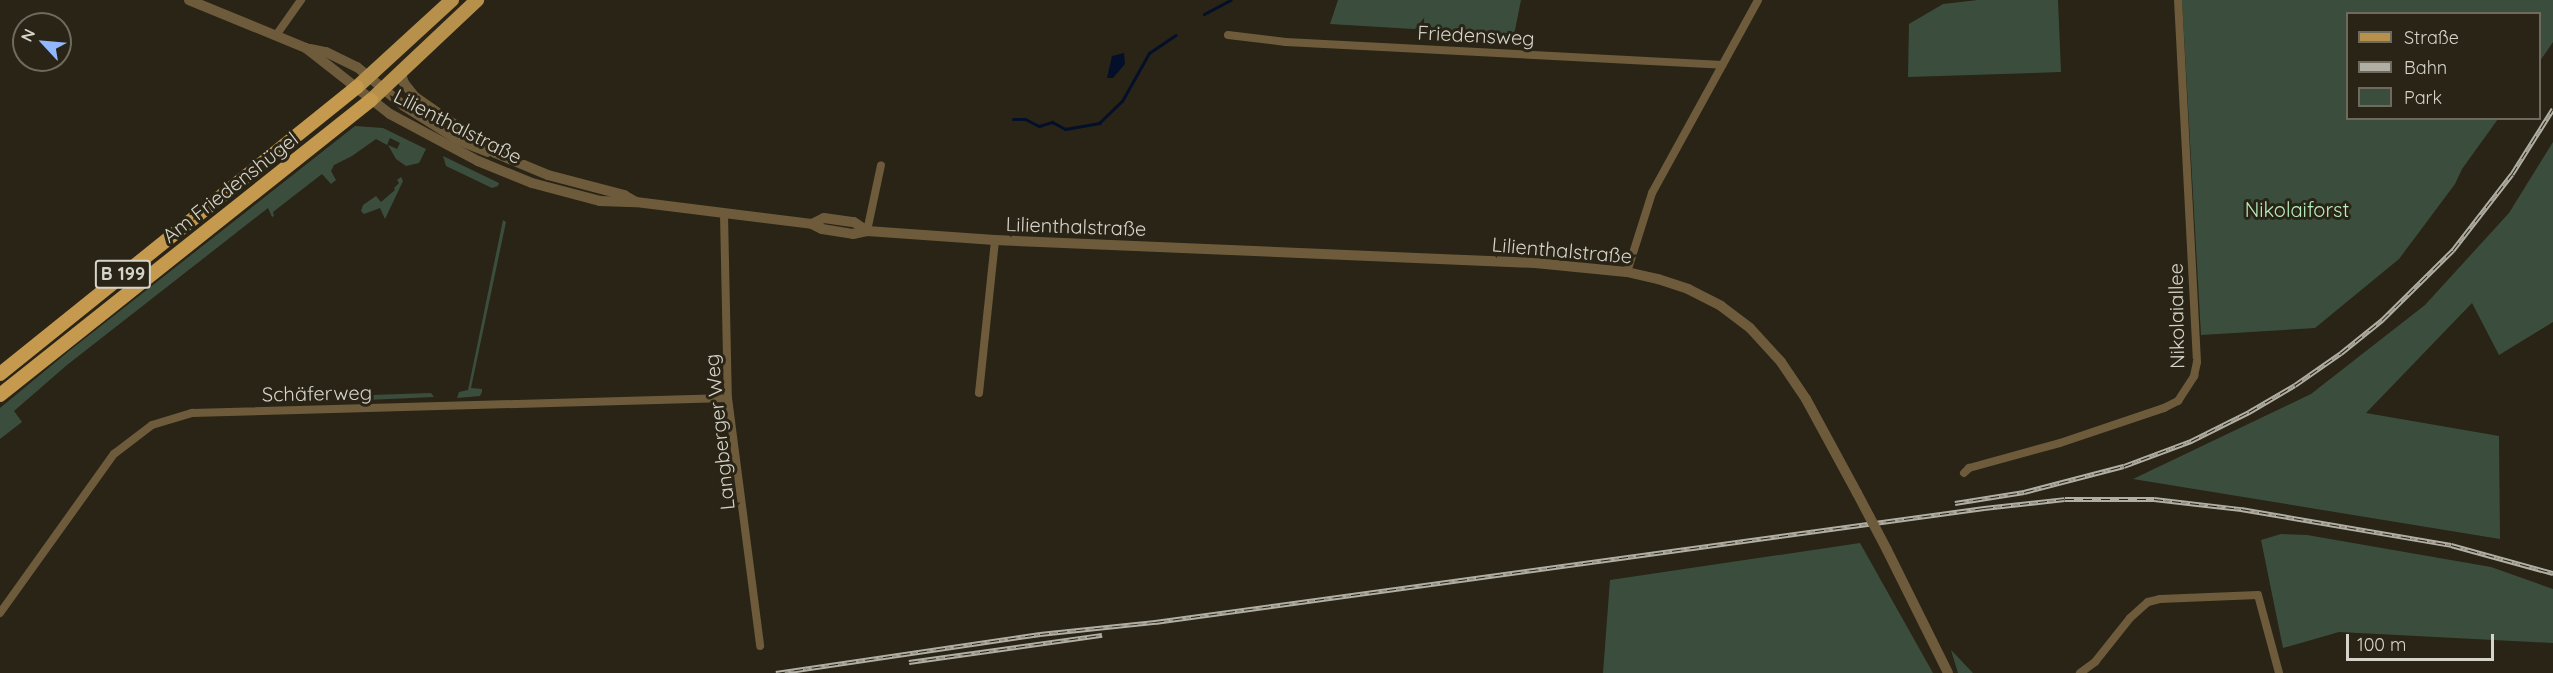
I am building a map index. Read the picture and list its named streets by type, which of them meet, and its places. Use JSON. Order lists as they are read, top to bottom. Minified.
{"streets":{"highway":["Am Friedenshügel","B 199"],"street":["Friedensweg","Lilienthalstraße","Nikolaiallee","Schäferweg","Langberger Weg"]},"crossings":[["Lilienthalstraße","Am Friedenshügel"],["Lilienthalstraße","Langberger Weg"],["Schäferweg","Langberger Weg"]],"parks":["Nikolaiforst"],"legend":["Straße","Bahn","Park"],"scale_bar":"100 m","north":"top left"}
